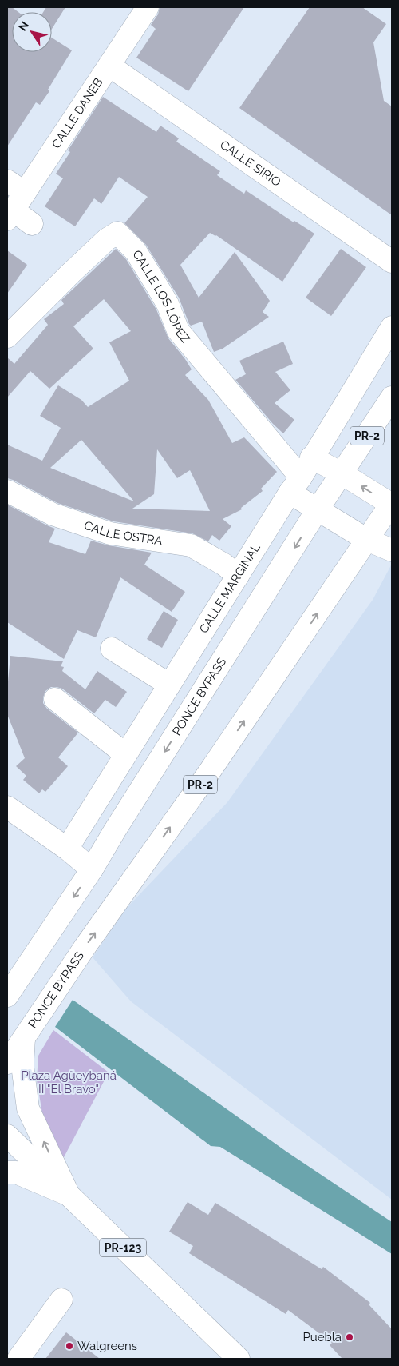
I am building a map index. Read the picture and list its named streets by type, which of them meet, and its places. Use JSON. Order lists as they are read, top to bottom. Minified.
{"streets":{"main road":["CALLE DANEB","CALLE SIRIO","CALLE LOS LÓPEZ","PR-2","CALLE OSTRA","CALLE MARGINAL","PONCE BYPASS","PR-123"]},"crossings":[["CALLE DANEB","CALLE SIRIO"],["CALLE LOS LÓPEZ","CALLE MARGINAL"],["CALLE OSTRA","CALLE MARGINAL"]],"parks":["Plaza Agüeybaná II \"El Bravo\""],"places":["Puebla","Walgreens"],"north":"top left"}
